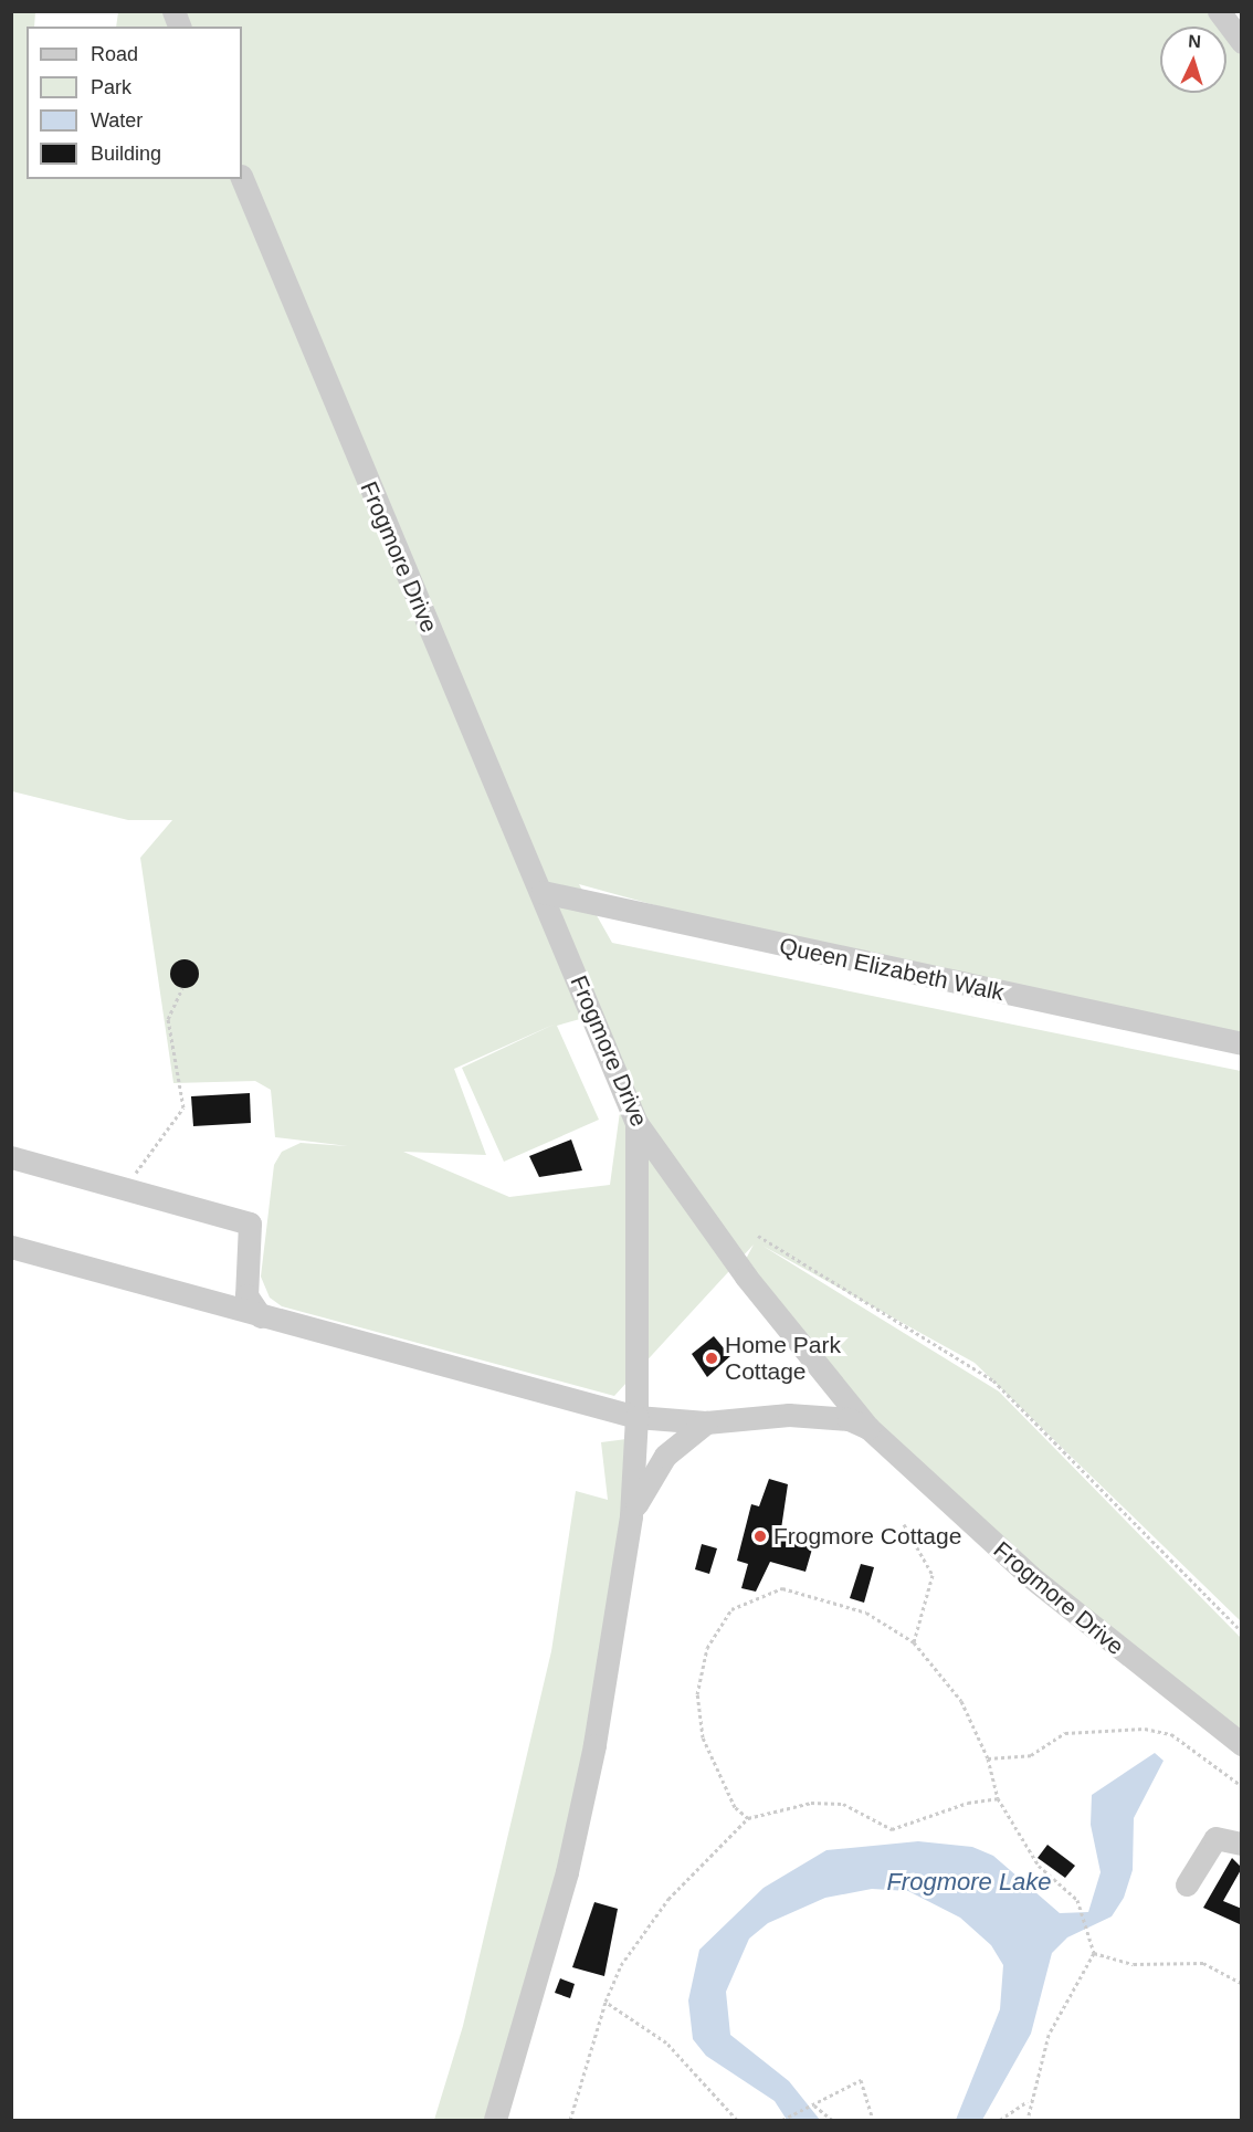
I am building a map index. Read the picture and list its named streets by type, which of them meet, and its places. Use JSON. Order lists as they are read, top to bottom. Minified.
{"streets":{"lane":["Frogmore Drive","Queen Elizabeth Walk"]},"crossings":[["Frogmore Drive","Queen Elizabeth Walk"]],"water":["Frogmore Lake"],"places":["Home Park Cottage","Frogmore Cottage"],"legend":["Road","Park","Water","Building"],"north":"top"}
